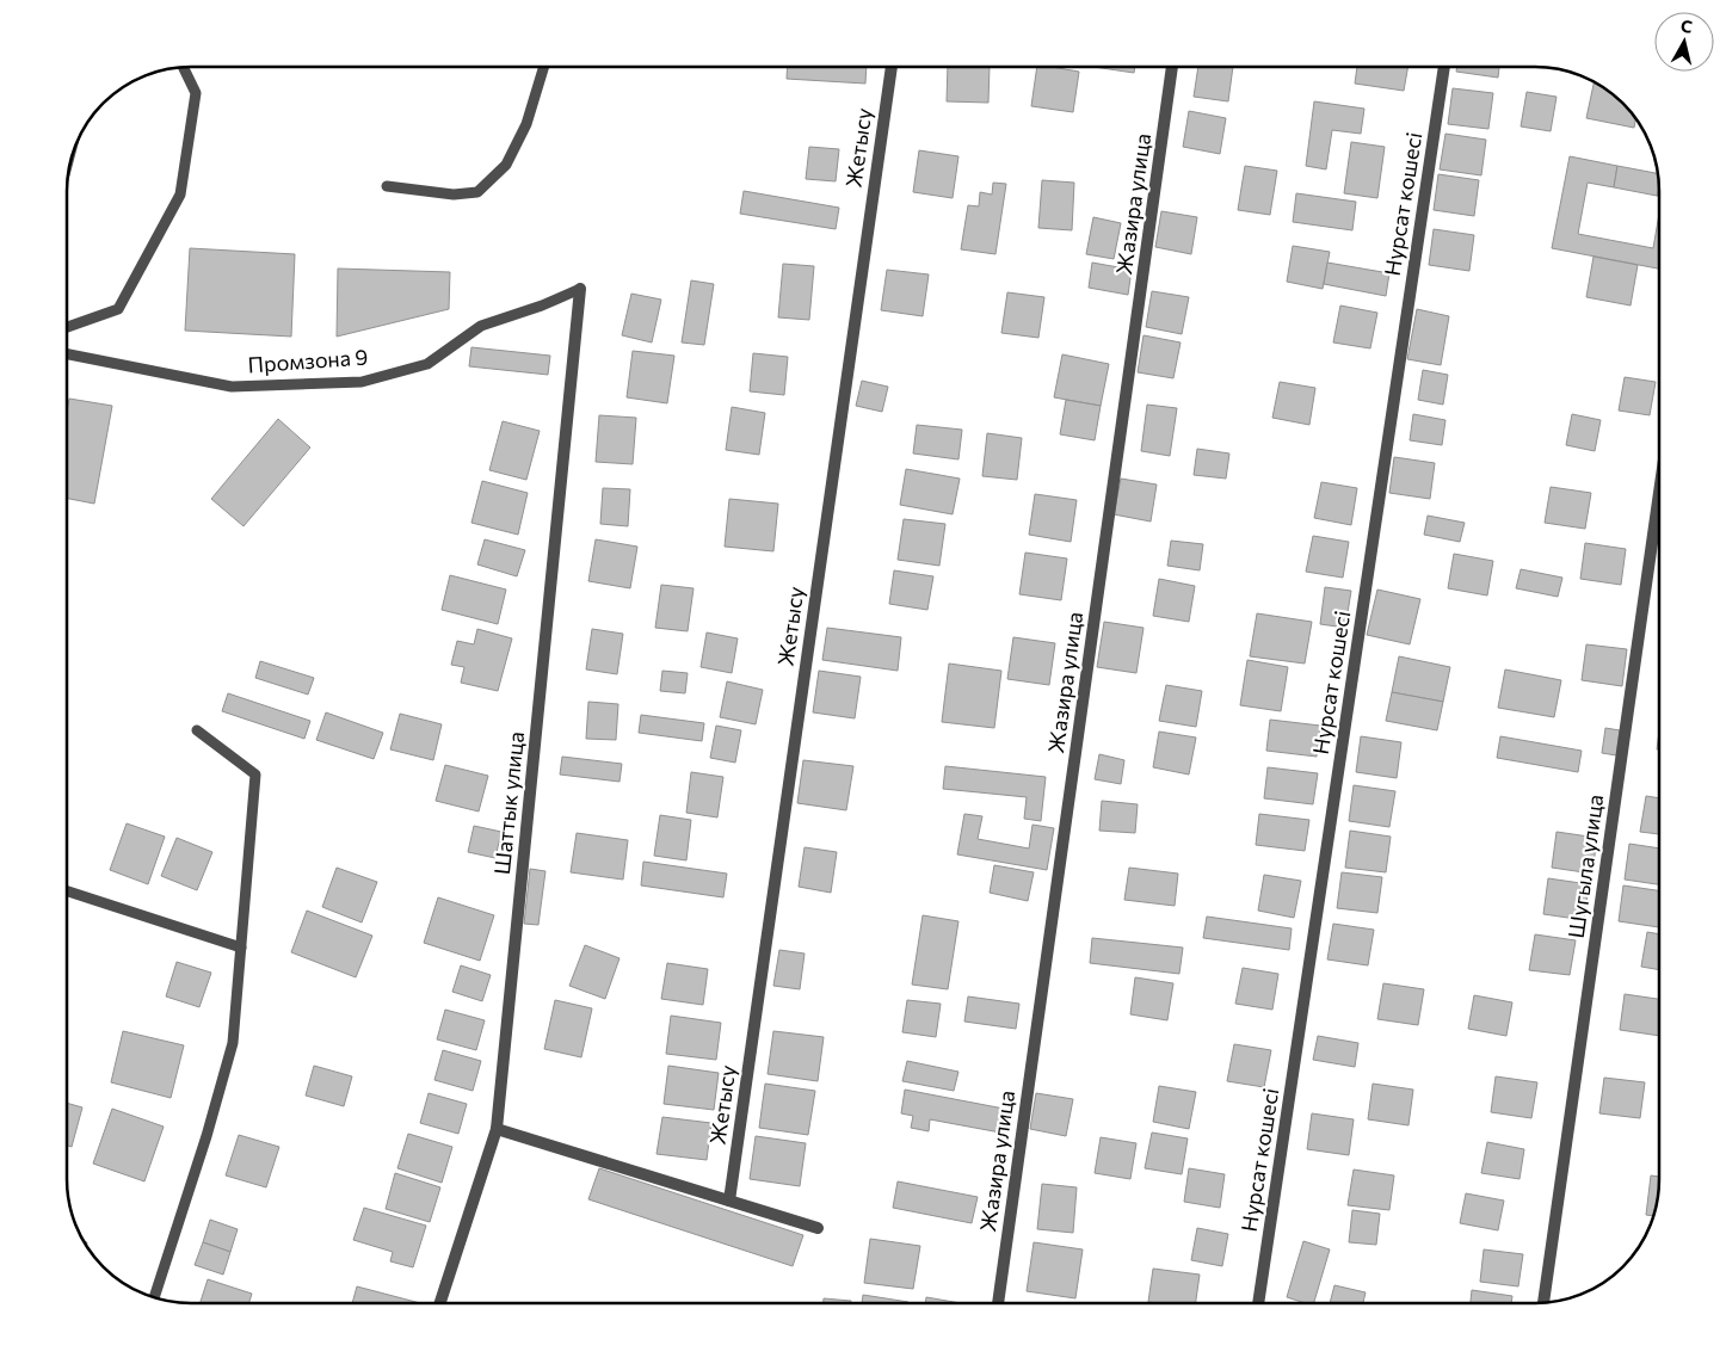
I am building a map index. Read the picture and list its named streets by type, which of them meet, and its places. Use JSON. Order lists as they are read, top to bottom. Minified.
{"streets":{"street":["Жетысу","Жазира улица","Нурсат кошесi","Шаттык улица","Шугыла улица"],"lane":["Промзона 9"]},"crossings":[["Промзона 9","Шаттык улица"]],"north":"top"}
